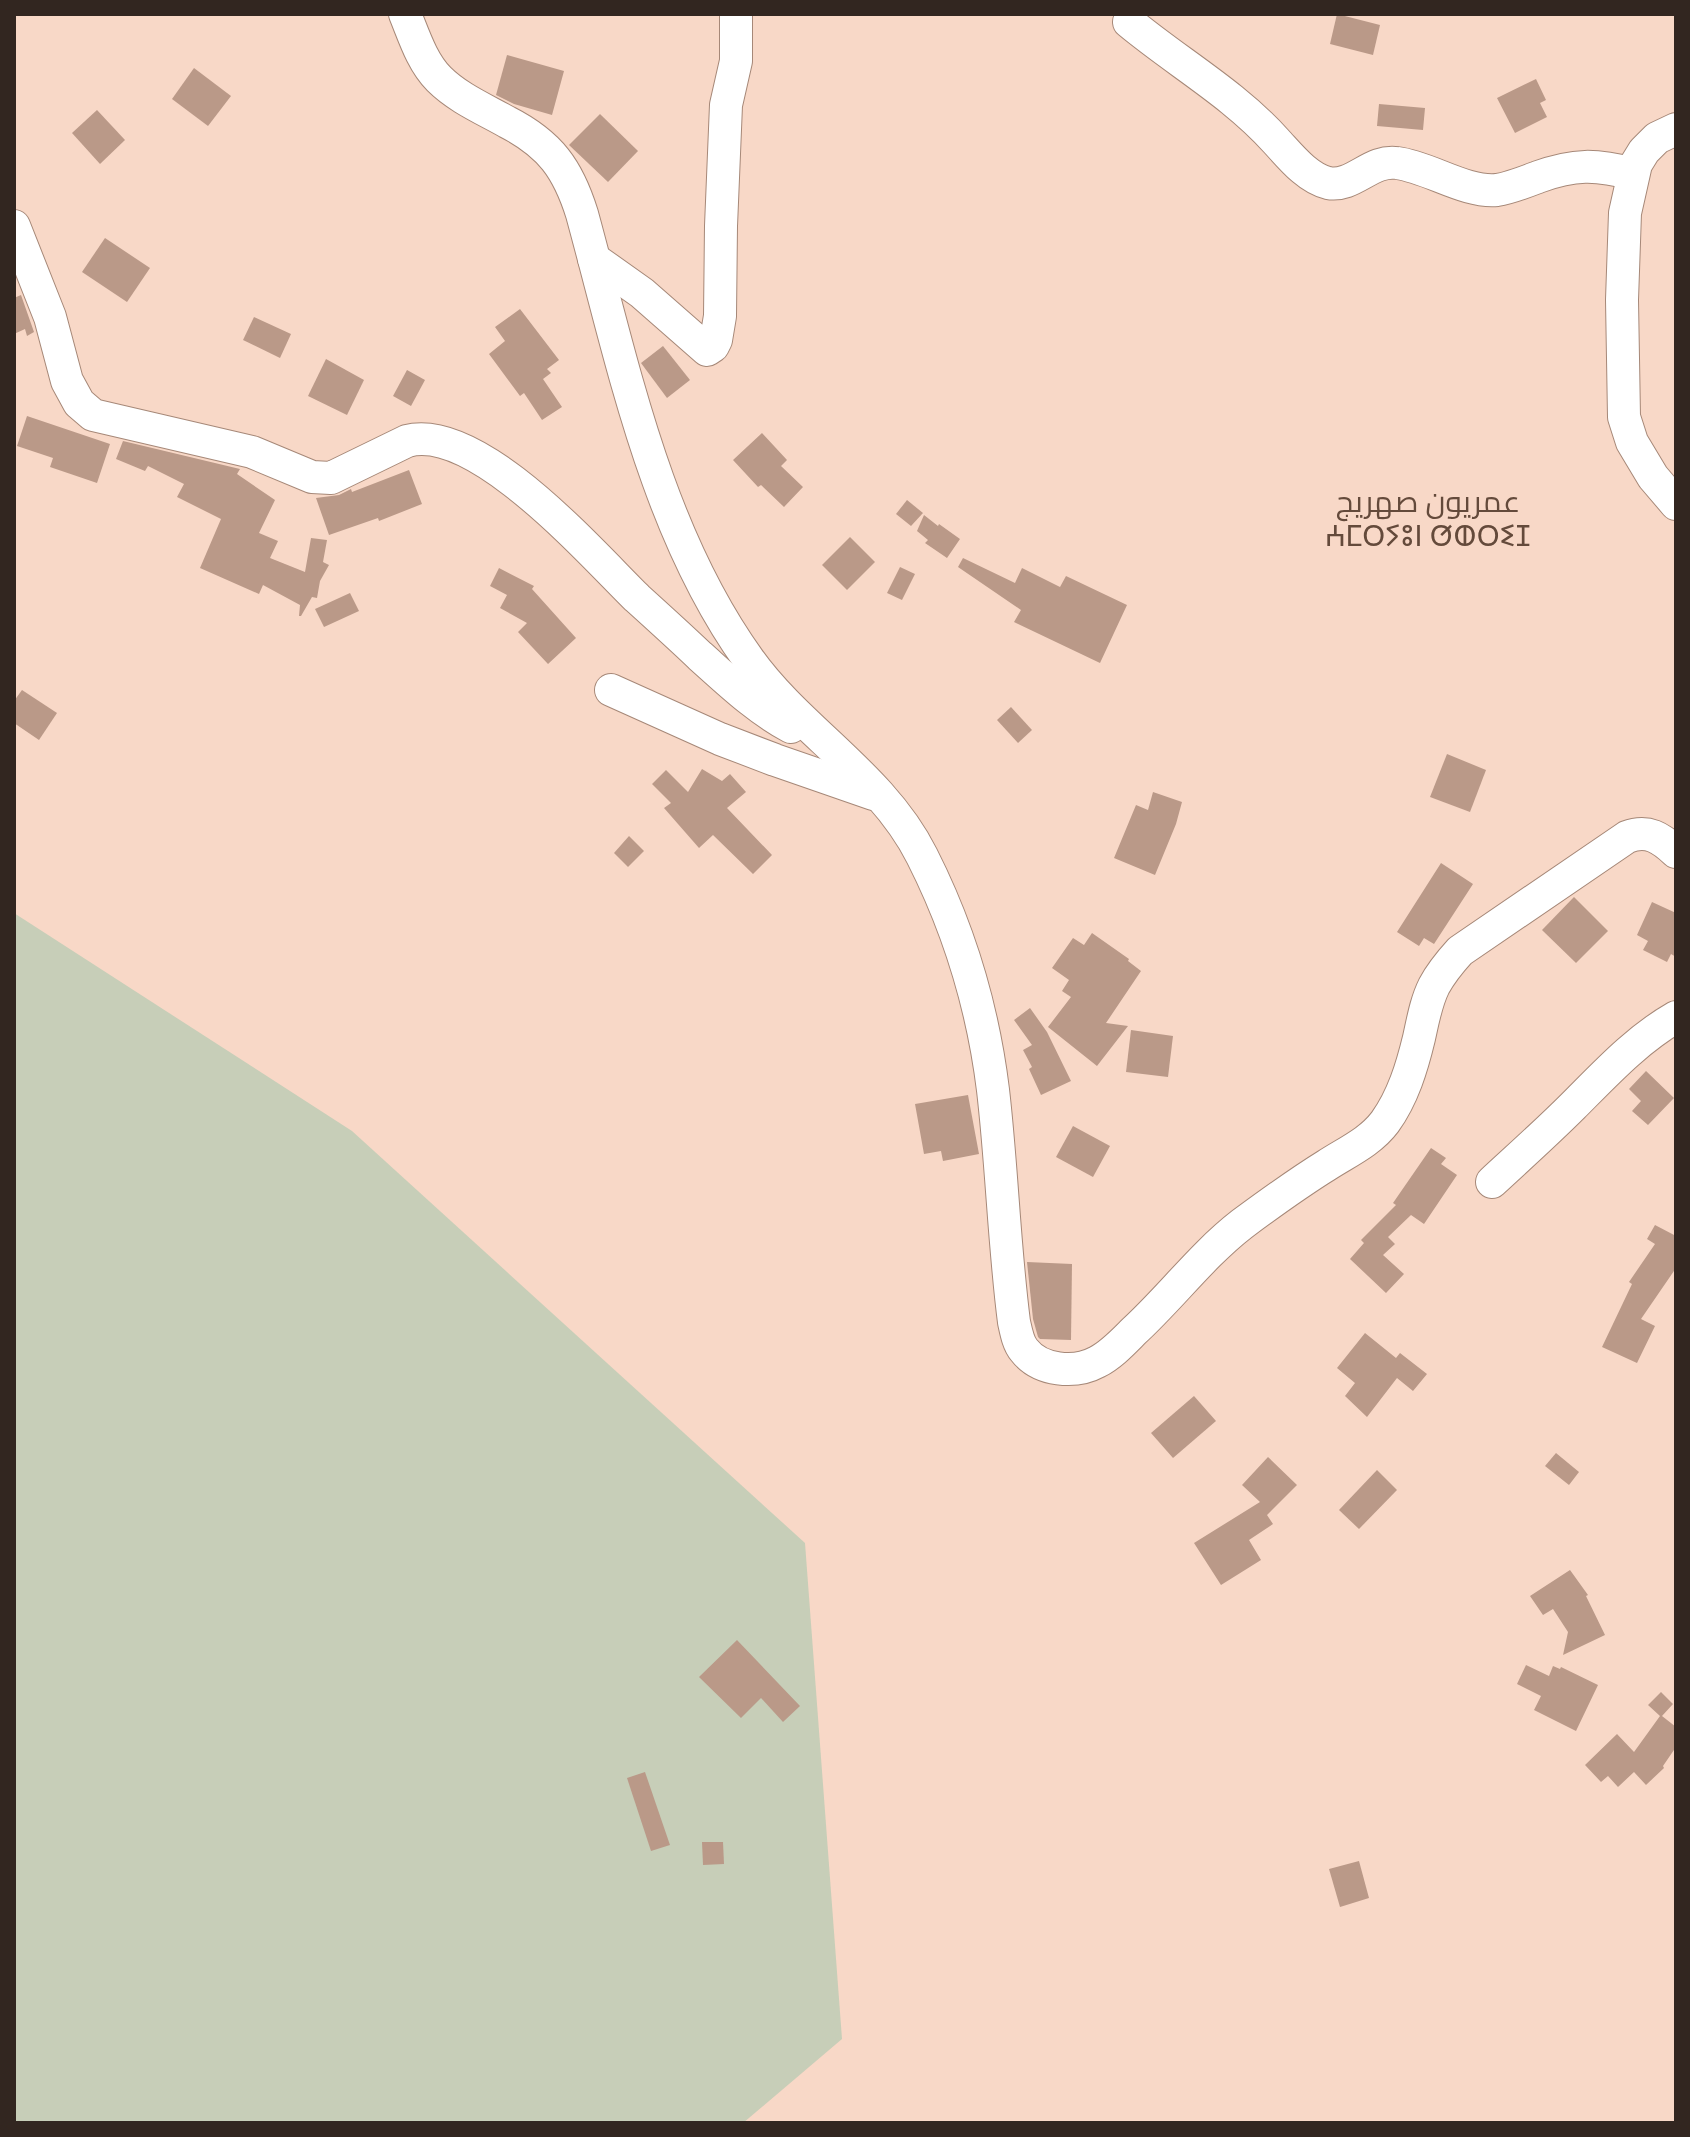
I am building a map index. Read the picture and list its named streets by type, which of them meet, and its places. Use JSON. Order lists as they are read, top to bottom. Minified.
{"districts":["عمريون صهريج ⵄⵎⵔⵢⵓⵏ ⵚⵀⵔⵉⵊ"]}
